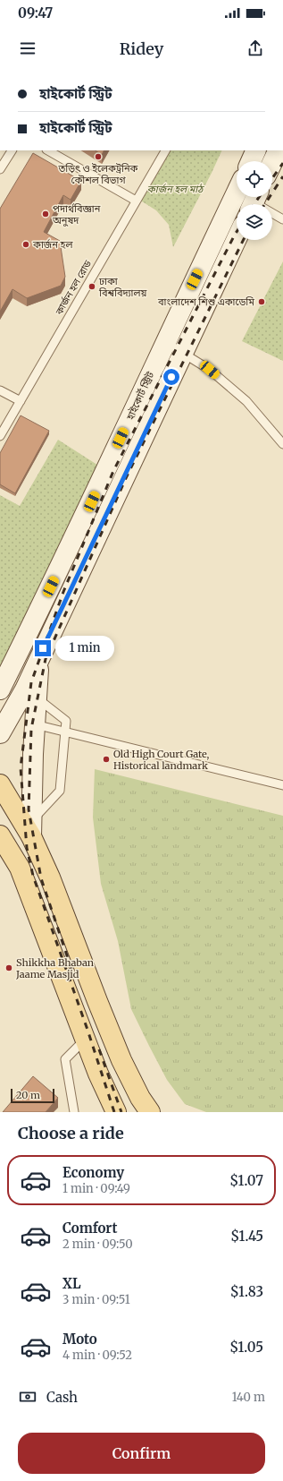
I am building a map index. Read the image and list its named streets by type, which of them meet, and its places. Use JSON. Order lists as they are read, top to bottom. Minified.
{"streets":{"main road":["হাইকোর্ট স্ট্রিট"],"lane":["কার্জন হল রোড"]},"parks":["কার্জন হল মাঠ"],"places":["তড়িৎ ও ইলেকট্রনিক কৌশল বিভাগ","পদার্থবিজ্ঞান অনুষদ","কার্জন হল","ঢাকা বিশ্ববিদ্যালয়","বাংলাদেশ শিশু একাডেমি","Old High Court Gate, Historical landmark","Shikkha Bhaban Jaame Masjid"],"scale_bar":"20 m","page":{"status":"09:47","header":"Ridey","banner":["হাইকোর্ট স্ট্রিট","হাইকোর্ট স্ট্রিট"],"bubble":"1 min","scale":"20 m","heading":"Choose a ride","list":[{"name":"Economy","note":"1 min · 09:49","value":"$1.07"},{"name":"Comfort","note":"2 min · 09:50","value":"$1.45"},{"name":"XL","note":"3 min · 09:51","value":"$1.83"},{"name":"Moto","note":"4 min · 09:52","value":"$1.05"}],"pay":["Cash","140 m"],"buttons":"Confirm"}}
